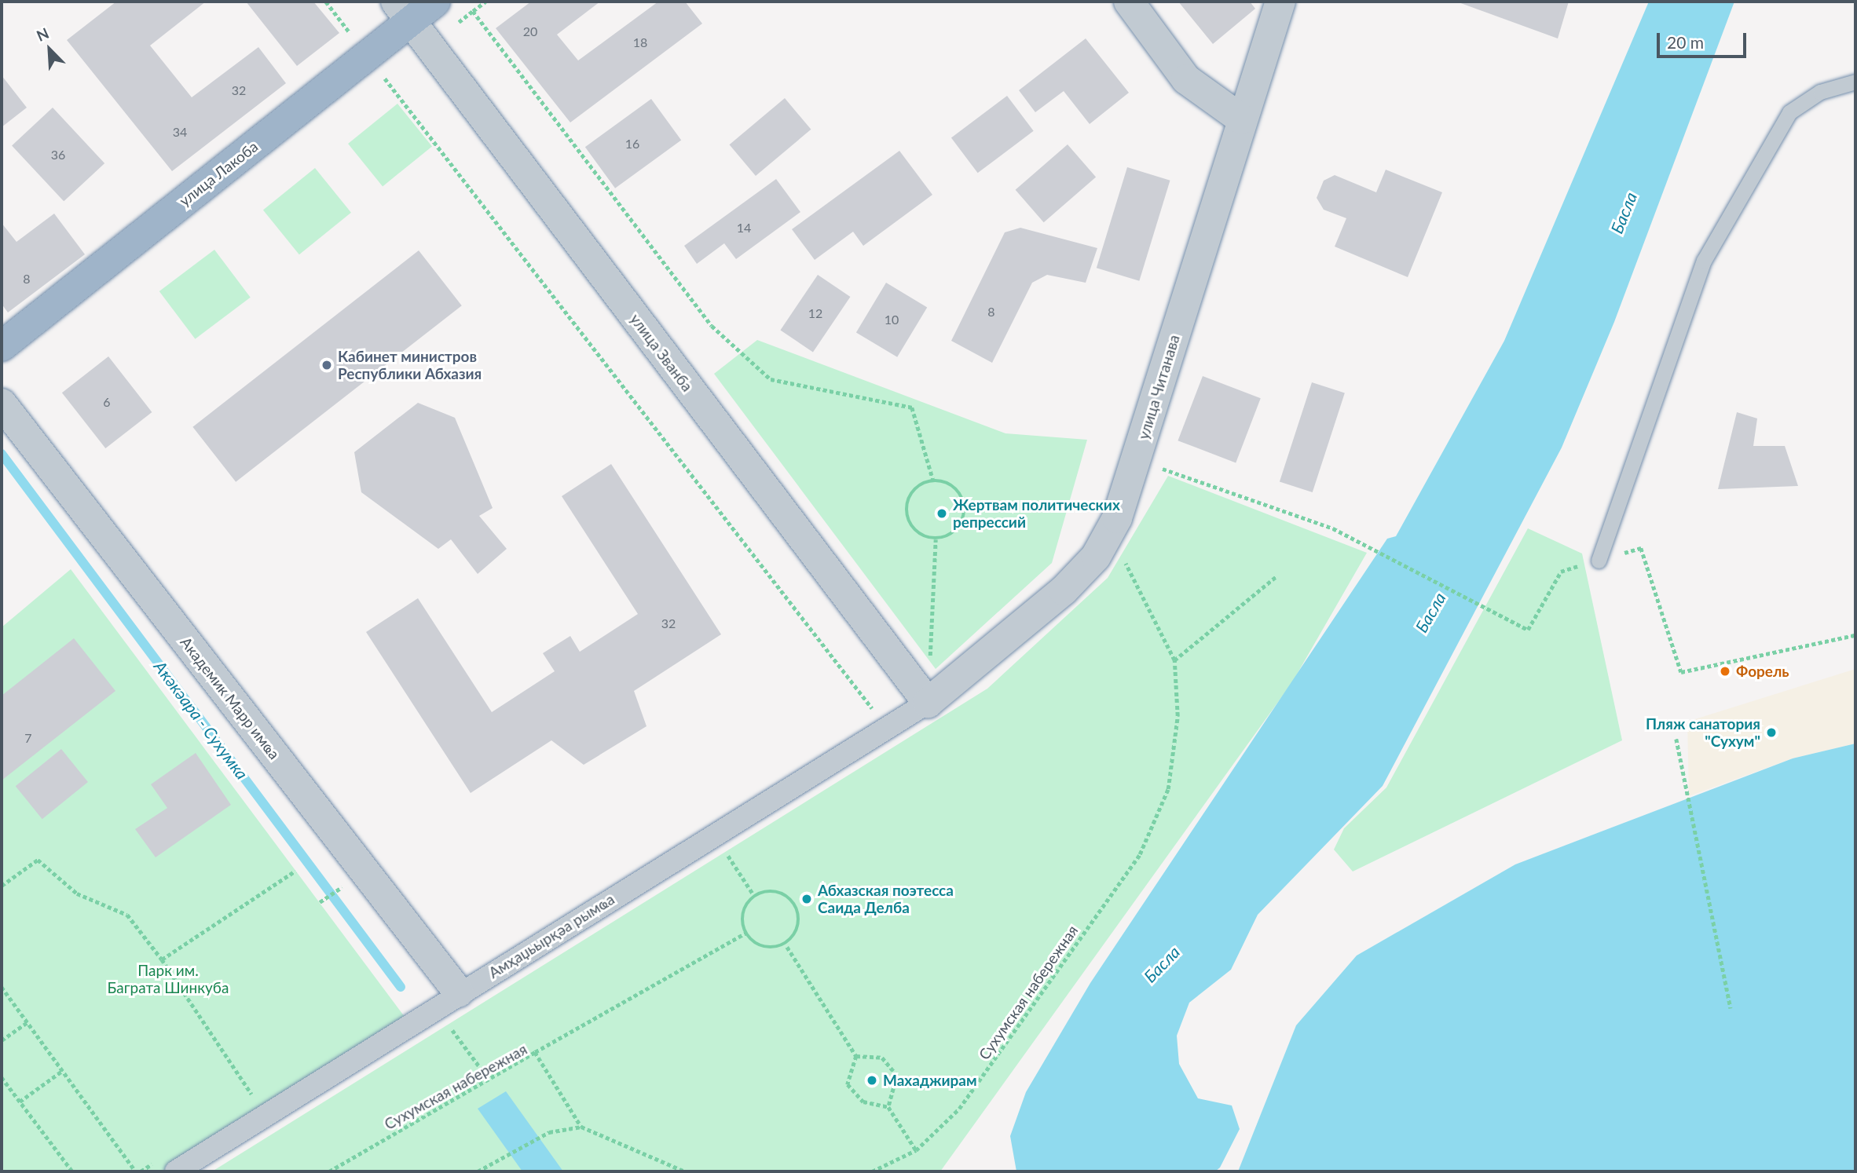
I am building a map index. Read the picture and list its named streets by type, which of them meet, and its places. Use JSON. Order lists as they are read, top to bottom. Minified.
{"streets":{"highway":["улица Лакоба"],"street":["улица Званба","улица Читанава","Академик Марр имҩа","Амҳаџьырқәа рымҩа"],"path":["Сухумская набережная"]},"crossings":[["улица Лакоба","улица Званба"],["улица Званба","улица Читанава"],["улица Званба","Амҳаџьырқәа рымҩа"],["улица Читанава","Амҳаџьырқәа рымҩа"],["Академик Марр имҩа","Амҳаџьырқәа рымҩа"]],"water":["Басла","Аҟәкәара - Сухумка"],"parks":["Парк им. Баграта Шинкуба"],"places":["Кабинет министров Республики Абхазия","Жертвам политических репрессий","Форель","Пляж санатория \"Сухум\"","Абхазская поэтесса Саида Делба","Махаджирам"],"house_numbers":["20","18","32","34","16","36","14","8","8","12","10","6","32","7"],"scale_bar":"20 m","north":"top left"}
